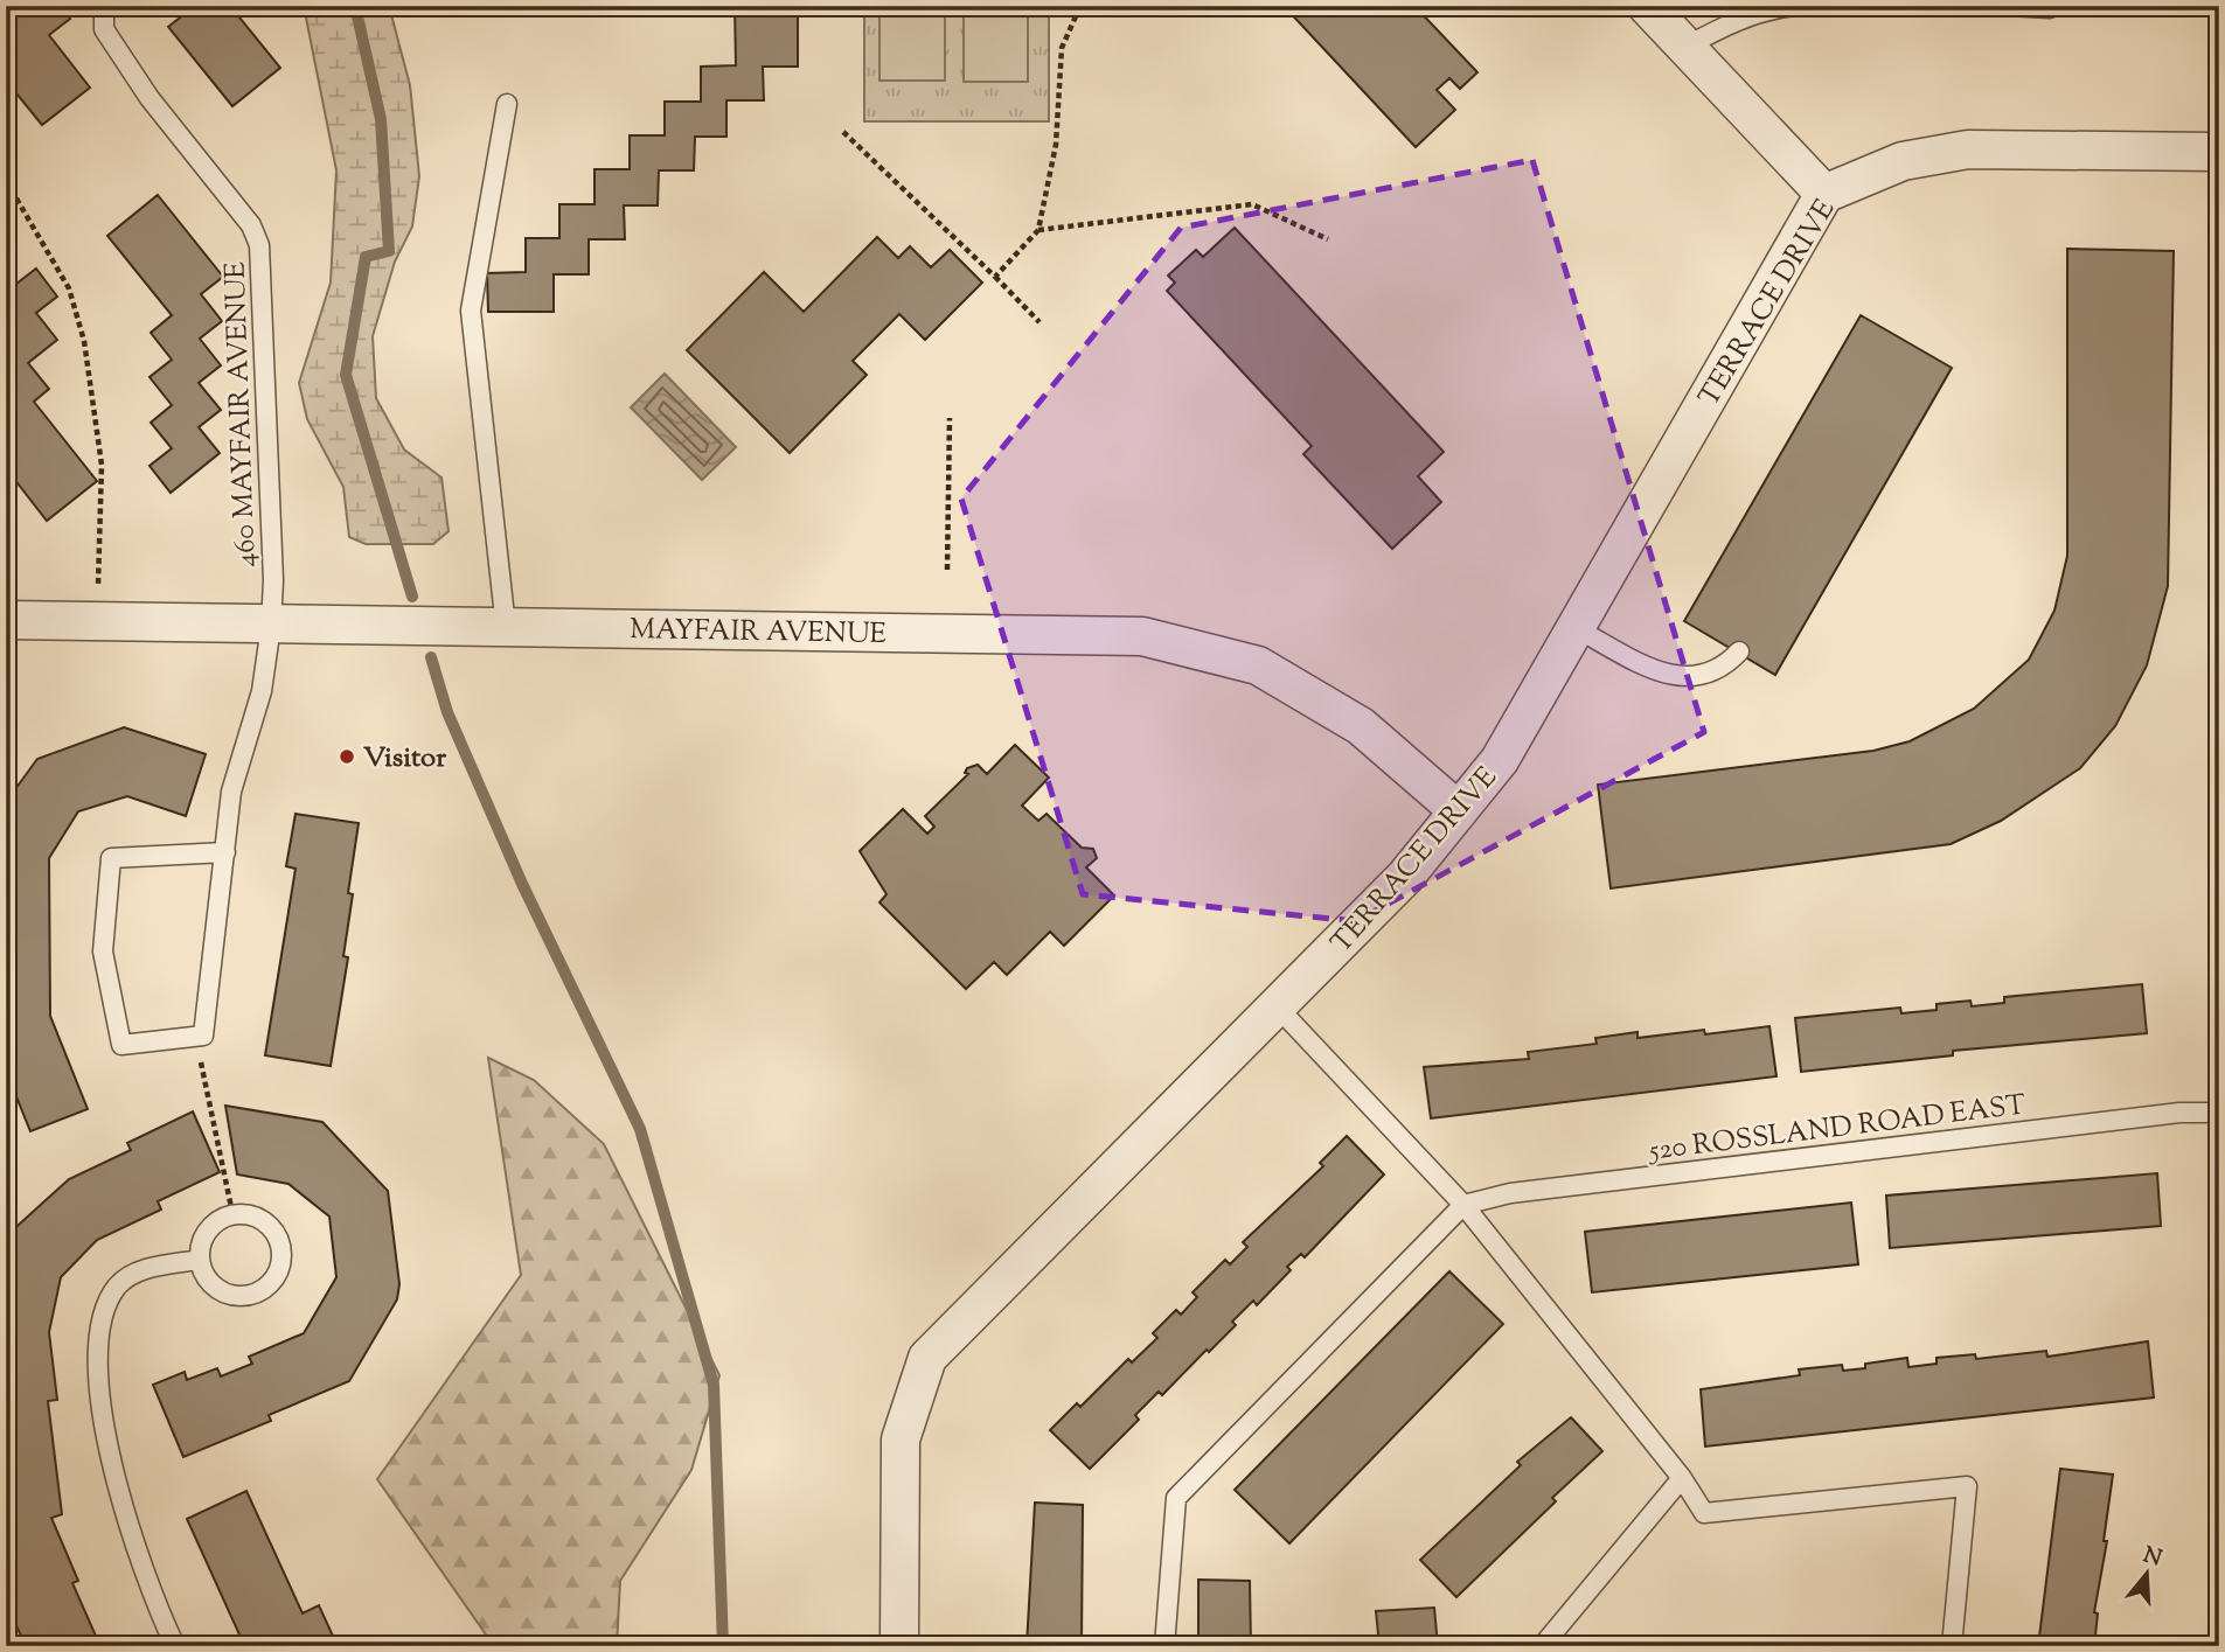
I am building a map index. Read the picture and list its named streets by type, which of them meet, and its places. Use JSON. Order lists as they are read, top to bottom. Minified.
{"streets":{"street":["TERRACE DRIVE","MAYFAIR AVENUE"],"lane":["460 MAYFAIR AVENUE","520 ROSSLAND ROAD EAST"]},"crossings":[["TERRACE DRIVE","MAYFAIR AVENUE"],["460 MAYFAIR AVENUE","MAYFAIR AVENUE"]],"places":["Visitor"],"north":"top"}
